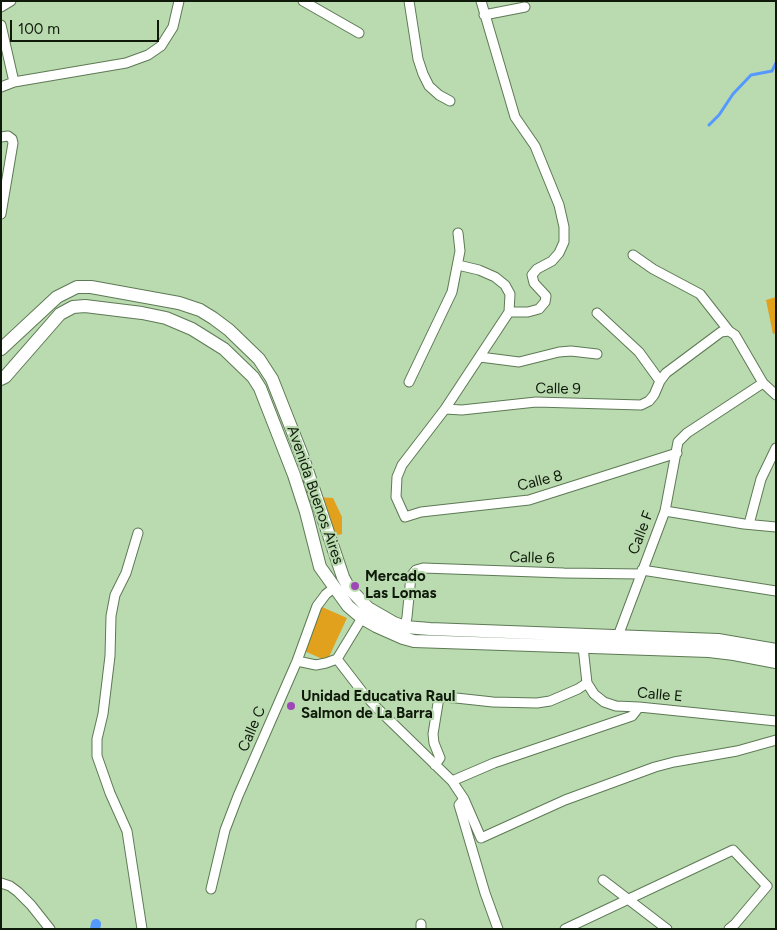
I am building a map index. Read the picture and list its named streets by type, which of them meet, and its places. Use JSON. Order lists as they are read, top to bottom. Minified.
{"streets":{"main road":["Avenida Buenos Aires"],"street":["Calle 9","Calle 8","Calle F","Calle 6","Calle E","Calle C"]},"crossings":[["Calle 9","Calle 8"],["Calle 8","Calle F"],["Avenida Buenos Aires","Calle F"],["Avenida Buenos Aires","Calle 6"],["Avenida Buenos Aires","Calle C"],["Calle F","Calle 6"]],"places":["Mercado Las Lomas","Unidad Educativa Raul Salmon de La Barra"],"scale_bar":"100 m"}
